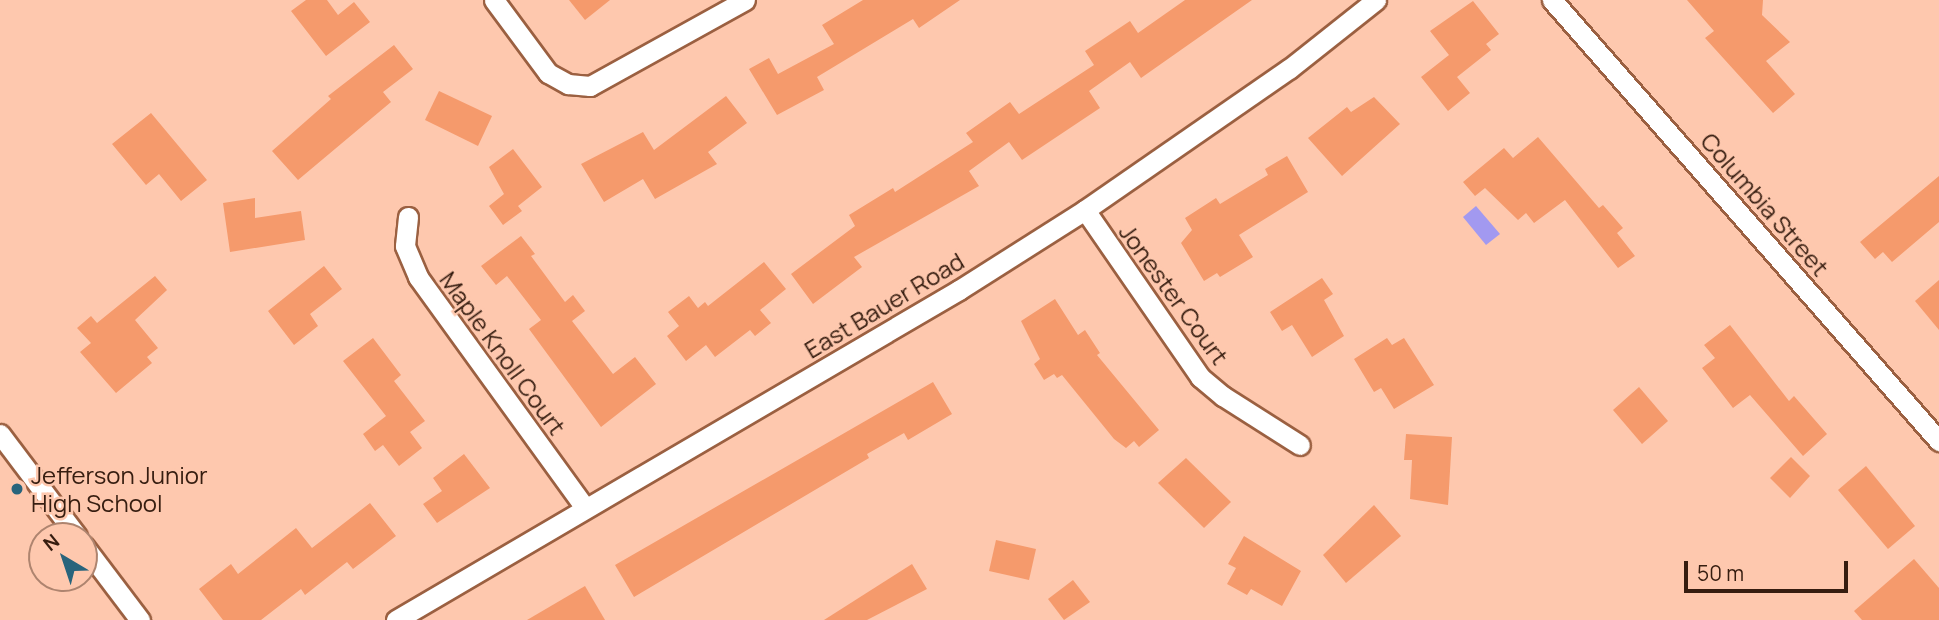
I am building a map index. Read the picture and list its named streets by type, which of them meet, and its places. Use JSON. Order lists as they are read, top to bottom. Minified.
{"streets":{"street":["Columbia Street","Jonester Court","East Bauer Road","Maple Knoll Court"]},"crossings":[["Jonester Court","East Bauer Road"],["East Bauer Road","Maple Knoll Court"]],"places":["Jefferson Junior High School"],"scale_bar":"50 m","north":"top left"}
